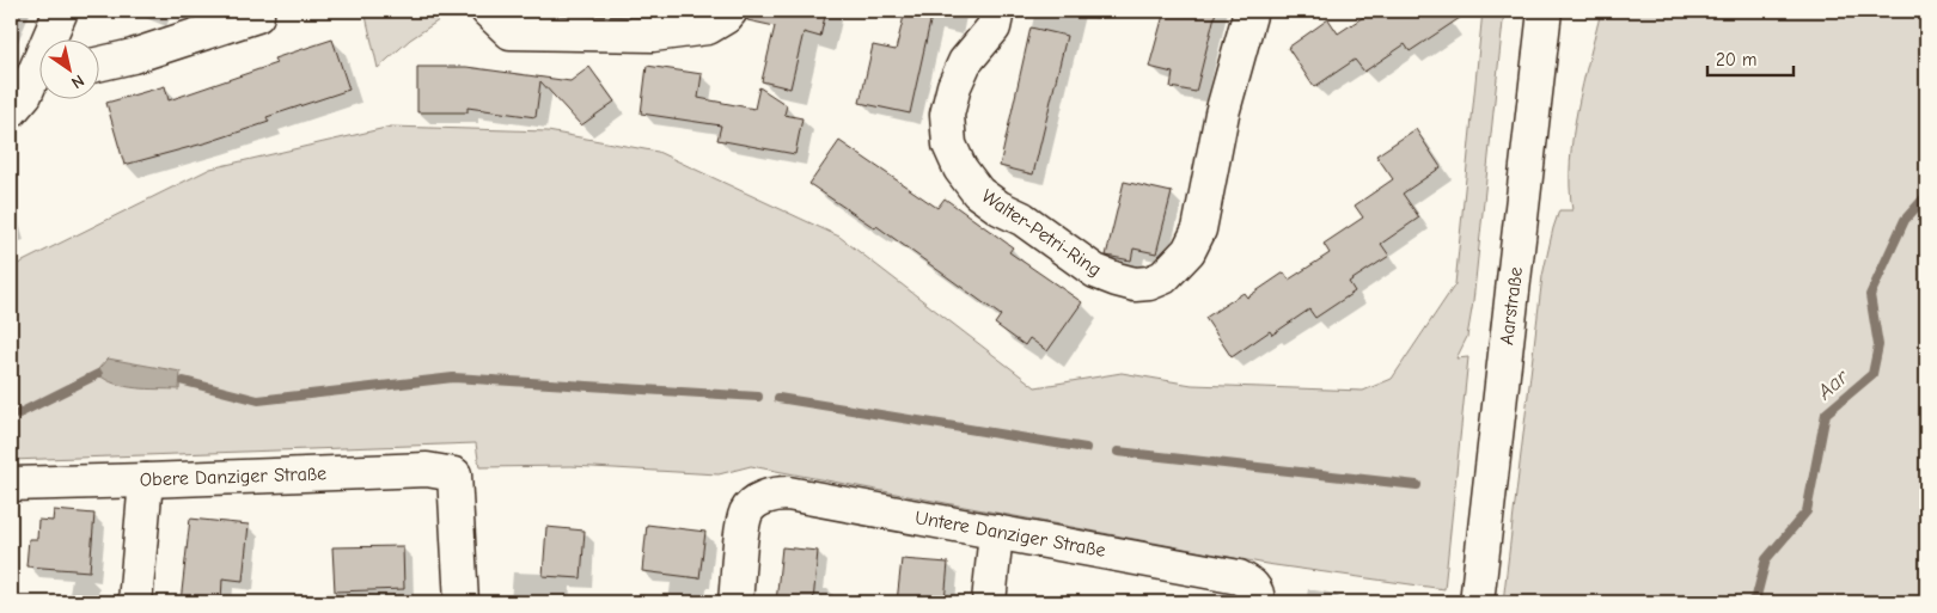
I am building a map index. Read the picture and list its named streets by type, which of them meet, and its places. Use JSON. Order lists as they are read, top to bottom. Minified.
{"streets":{"street":["Walter-Petri-Ring","Aarstraße","Obere Danziger Straße","Untere Danziger Straße"]},"water":["Aar"],"scale_bar":"20 m","north":"bottom right"}
